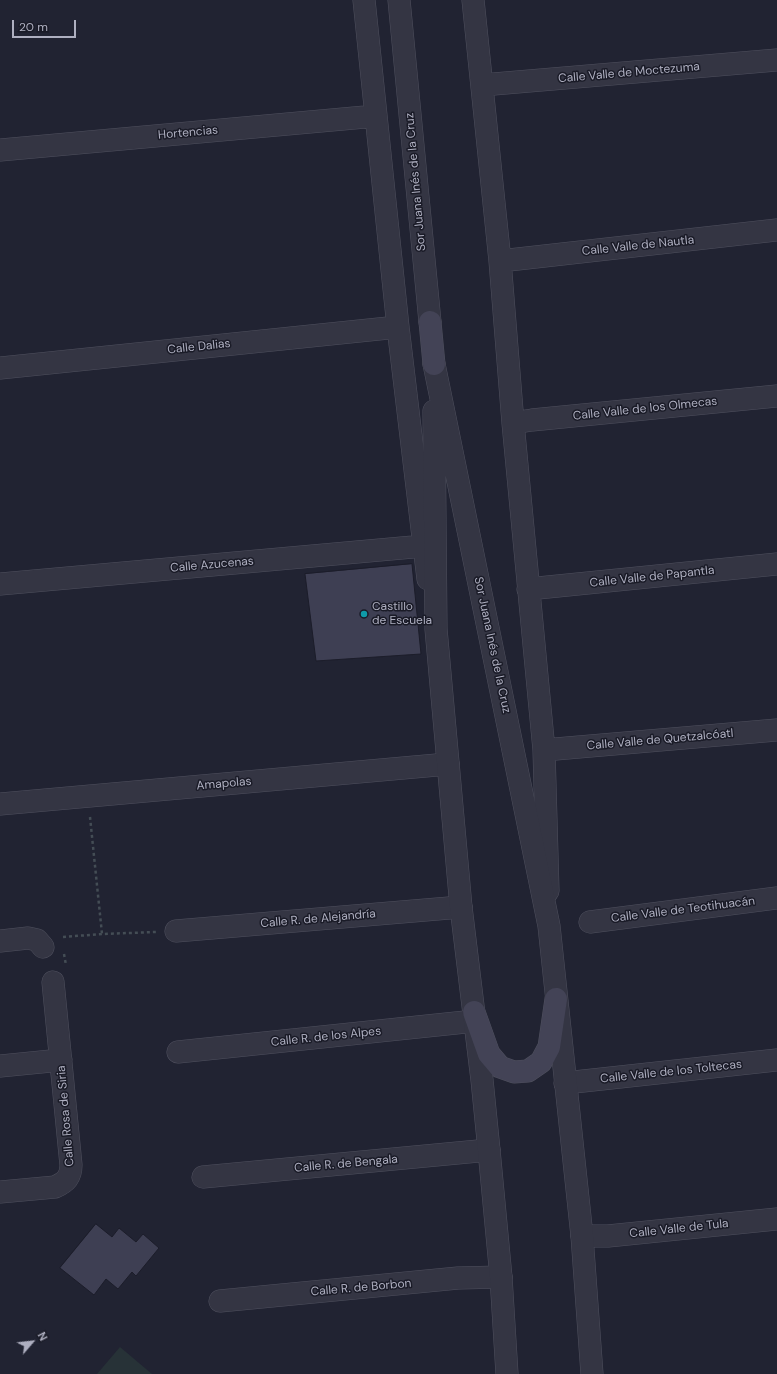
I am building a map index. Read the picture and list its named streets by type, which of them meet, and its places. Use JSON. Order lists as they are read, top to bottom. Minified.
{"streets":{"main road":["Sor Juana Inés de la Cruz"],"street":["Calle Valle de Moctezuma","Hortencias","Calle Valle de Nautla","Calle Dalias","Calle Valle de los Olmecas","Calle Azucenas","Calle Valle de Papantla","Calle Valle de Quetzalcóatl","Amapolas","Calle Valle de Teotihuacán","Calle R. de Alejandría","Calle R. de los Alpes","Calle Valle de los Toltecas","Calle Rosa de Siria","Calle R. de Bengala","Calle Valle de Tula","Calle R. de Borbon"]},"places":["Castillo de Escuela"],"scale_bar":"20 m","north":"top right"}
